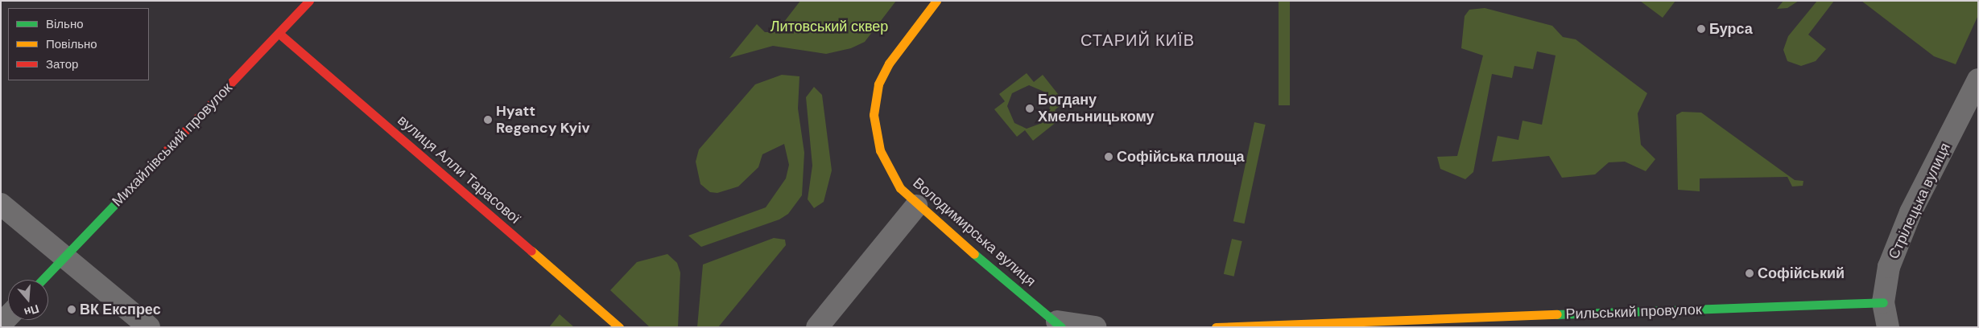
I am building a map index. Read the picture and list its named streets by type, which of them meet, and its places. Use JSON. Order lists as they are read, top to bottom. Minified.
{"streets":{"street":["Михайлівський провулок","вулиця Алли Тарасової","Стрілецька вулиця","Володимирська вулиця","Рильський провулок"]},"crossings":[["Михайлівський провулок","вулиця Алли Тарасової"],["Стрілецька вулиця","Рильський провулок"]],"districts":["СТАРИЙ КИЇВ"],"parks":["Литовський сквер"],"places":["Бурса","Богдану Хмельницькому","Hyatt Regency Kyiv","Софійська площа","Софійський","ВК Експрес"],"legend":["Вільно","Повільно","Затор"],"north":"bottom"}
